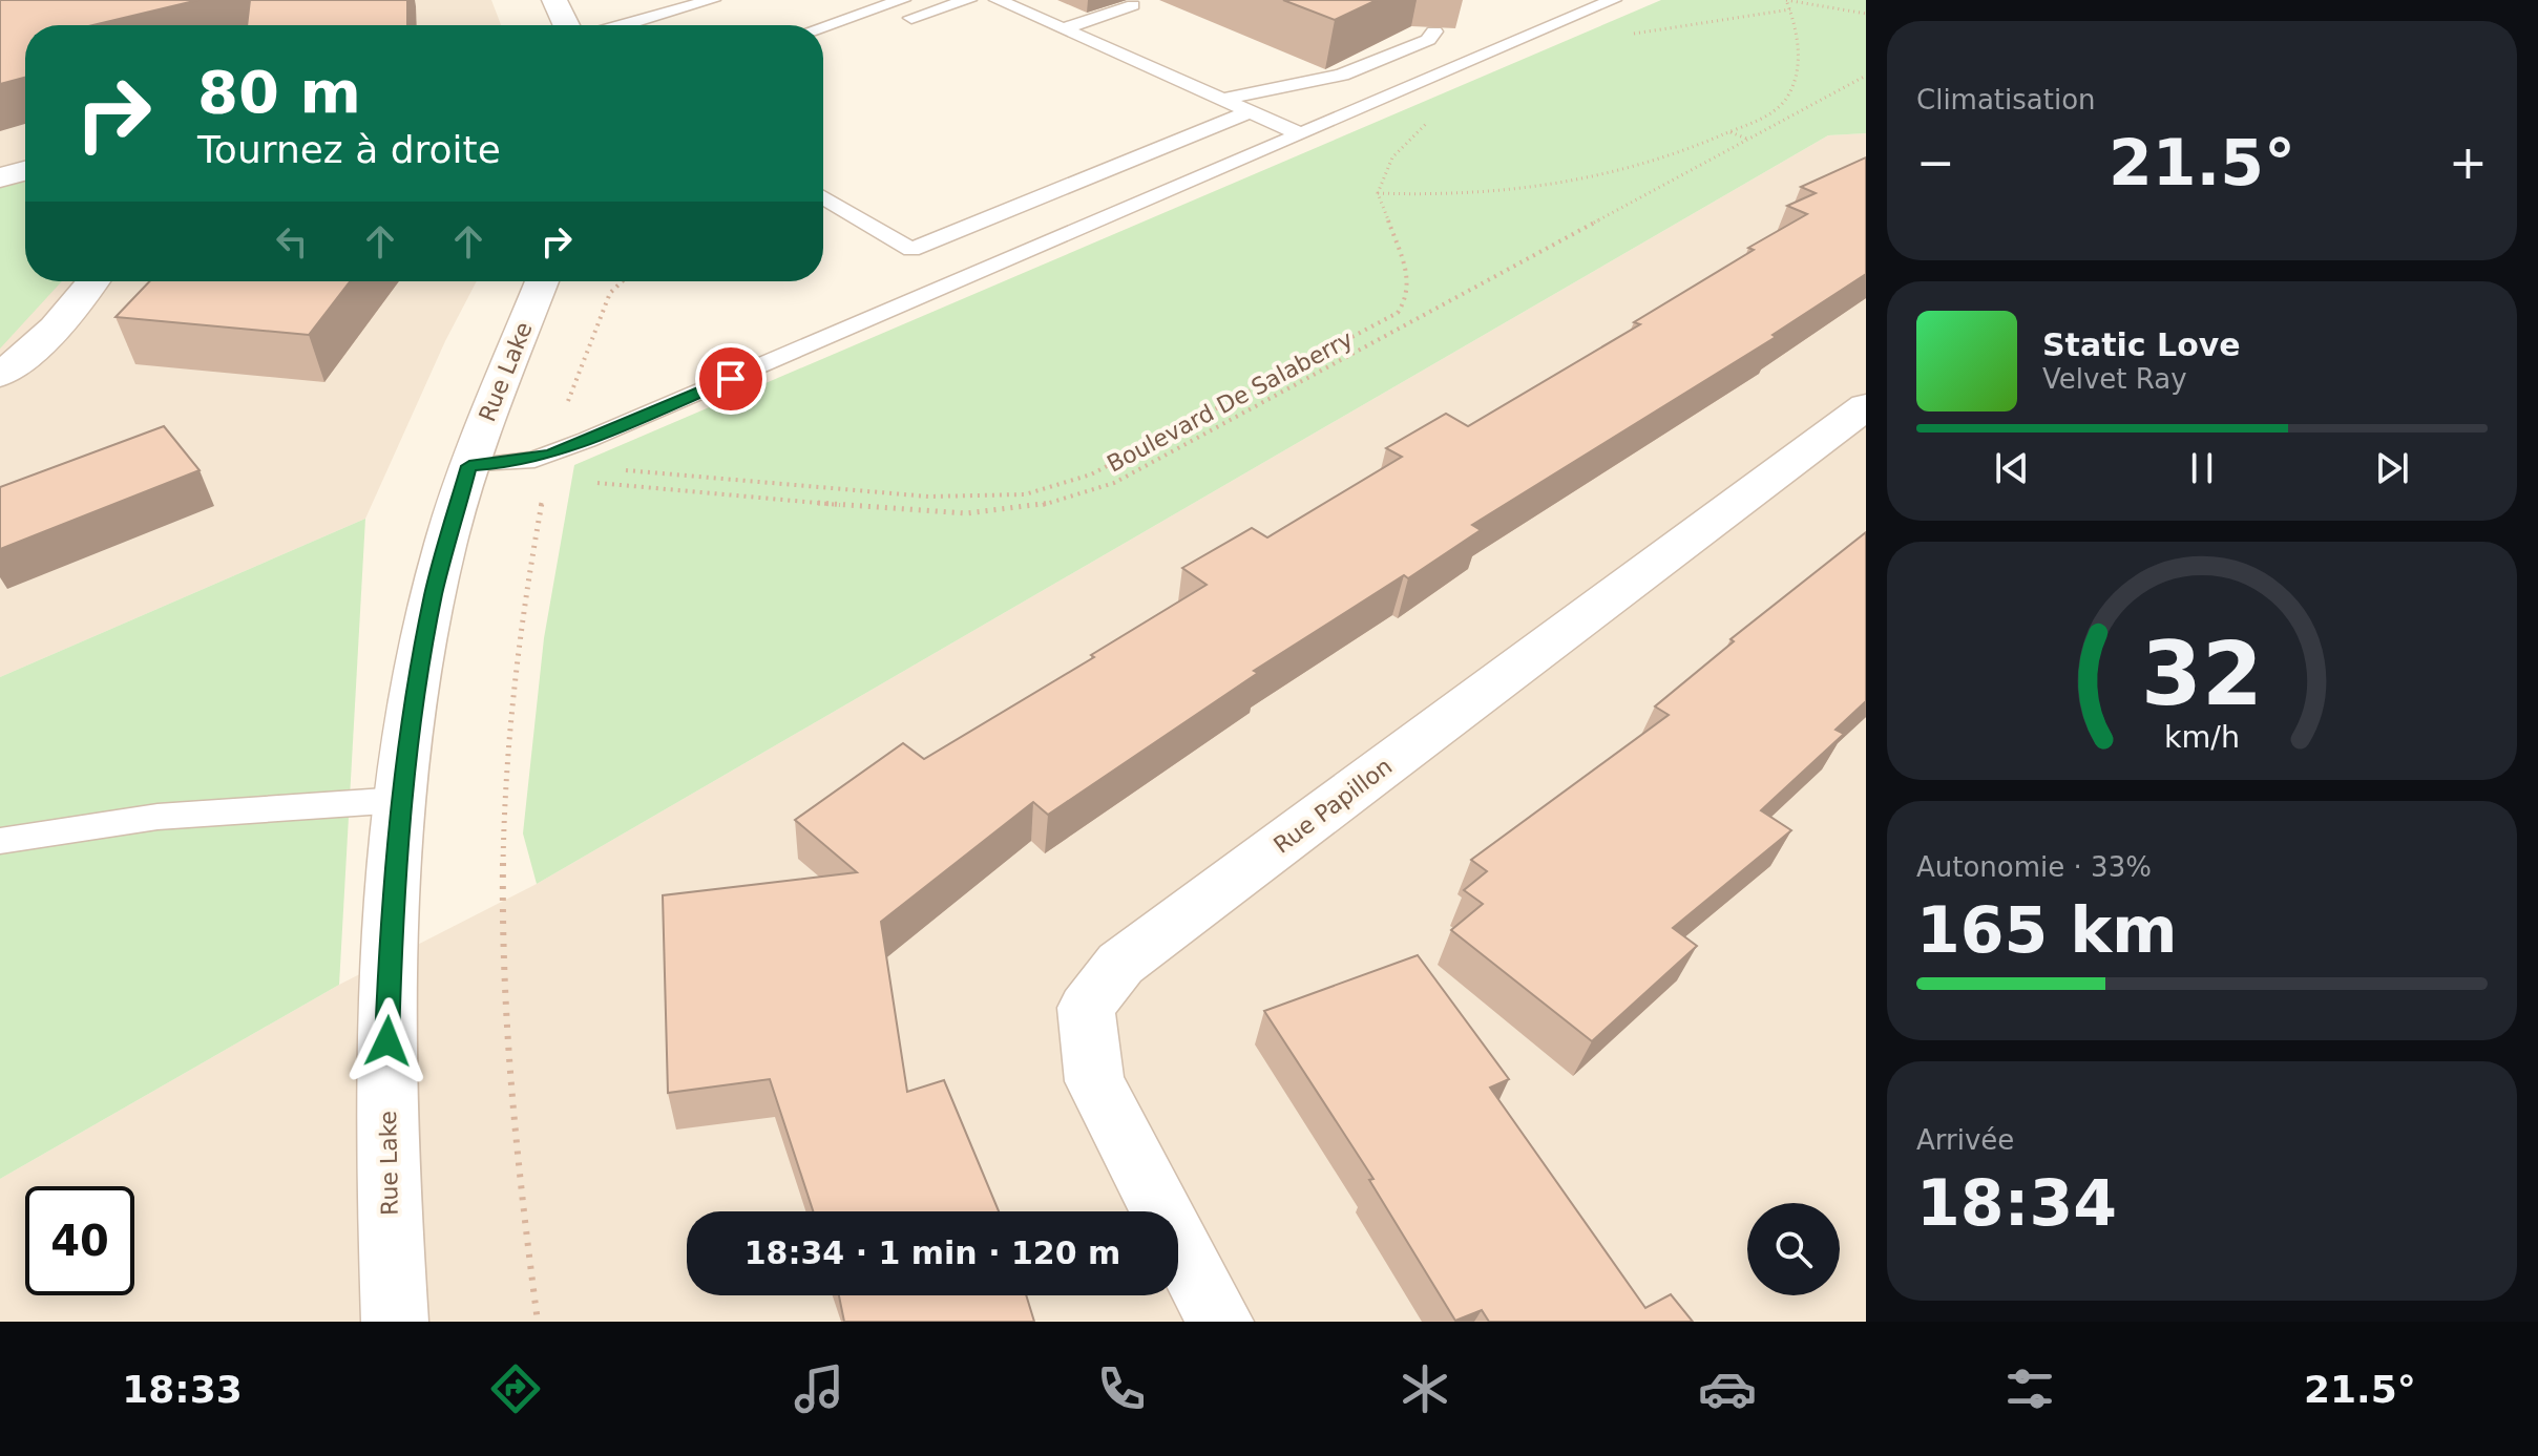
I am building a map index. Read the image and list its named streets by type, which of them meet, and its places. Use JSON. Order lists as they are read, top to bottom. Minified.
{"streets":{"street":["Rue Lake","Rue Papillon"],"path":["Boulevard De Salaberry"]},"page":{"tile":["Climatisation",["Autonomie · 33%","165 km"],["Arrivée","18:34"]],"turn":["80 m","Tournez à droite"],"heat":["−","21.5°","+"],"song":["Static Love","Velvet Ray"],"limit":"40","trip":"18:34 · 1 min · 120 m","tabs":["18:33","21.5°"],"gauge":["32","km/h"]}}
